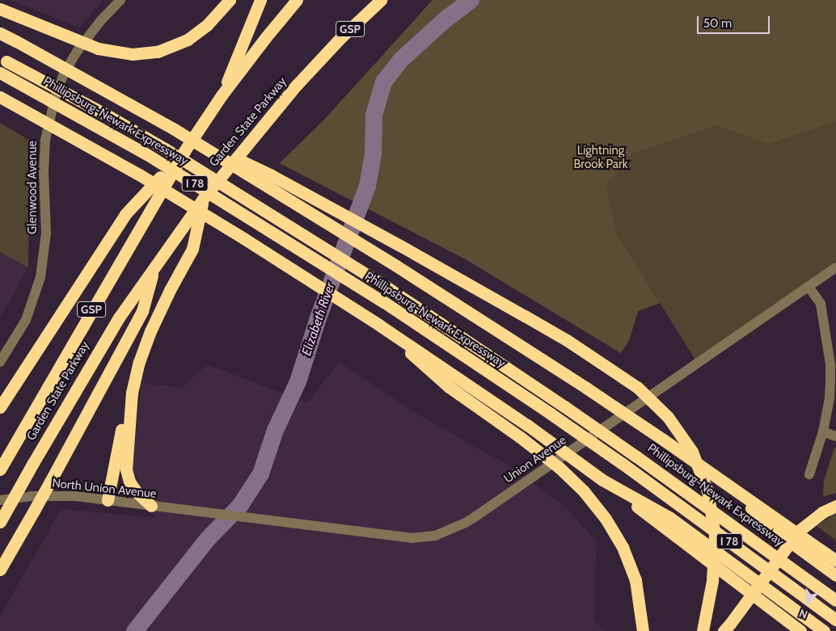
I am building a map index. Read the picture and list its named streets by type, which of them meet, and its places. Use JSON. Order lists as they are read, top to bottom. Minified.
{"streets":{"highway":["GSP","Phillipsburg-Newark Expressway","Garden State Parkway","I 78"],"street":["Glenwood Avenue","Union Avenue","North Union Avenue"]},"crossings":[["Union Avenue","North Union Avenue"]],"water":["Elizabeth River"],"parks":["Lightning Brook Park"],"scale_bar":"50 m","north":"bottom"}
